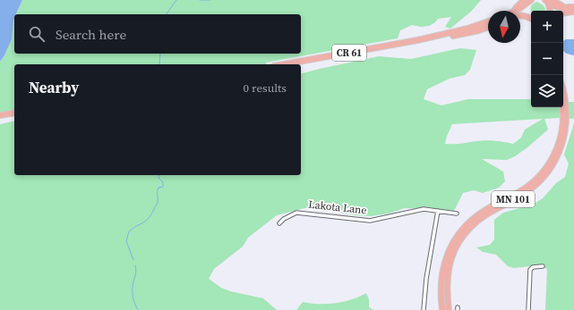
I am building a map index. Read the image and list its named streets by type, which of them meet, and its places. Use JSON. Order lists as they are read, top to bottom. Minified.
{"streets":{"main road":["CR 61","MN 101"],"street":["Lakota Lane"]},"north":"bottom","page":{"map_buttons":["+","−"],"search":"Search here","heading":["Nearby","0 results"]}}
